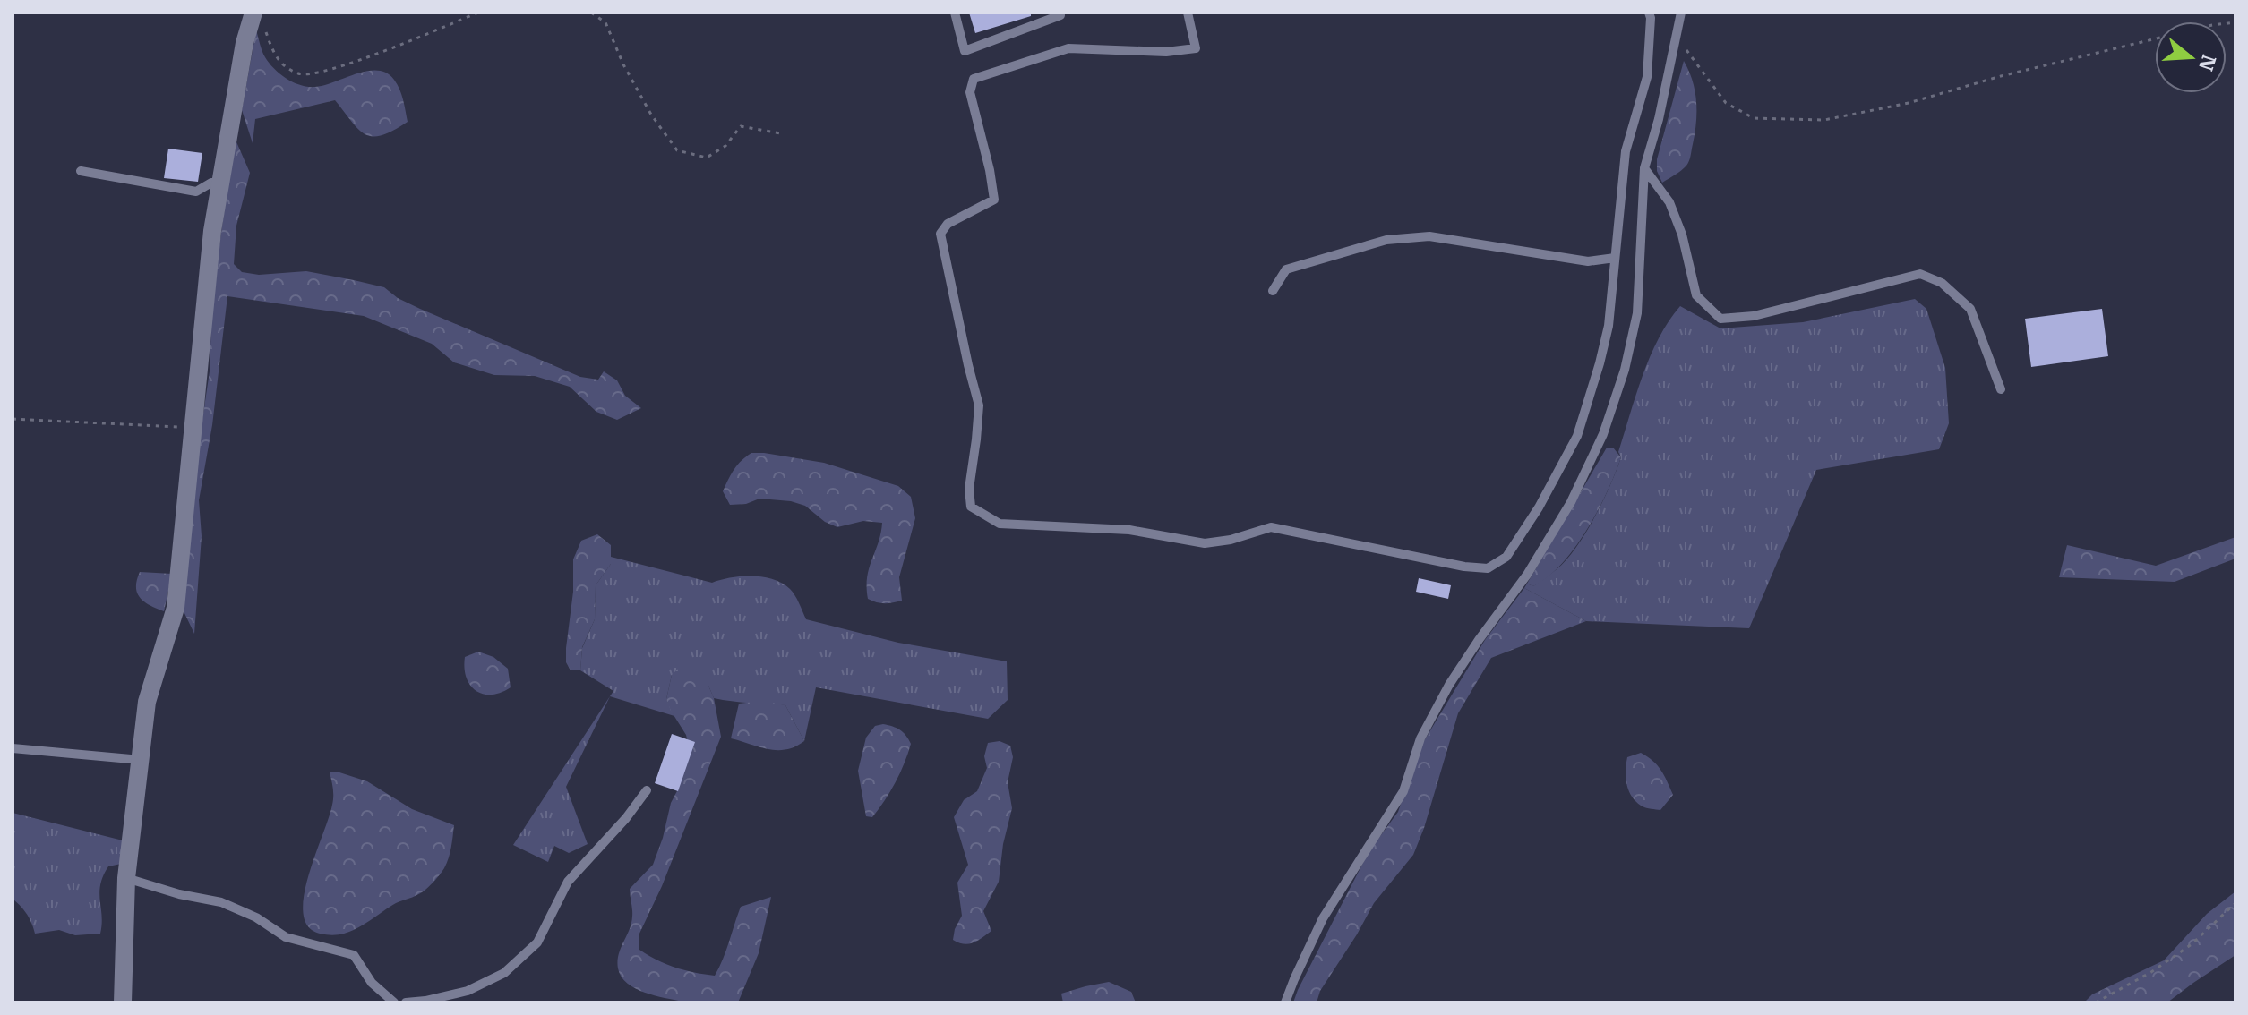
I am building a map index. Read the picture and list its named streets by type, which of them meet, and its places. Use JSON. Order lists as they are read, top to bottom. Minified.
{"north":"right"}
